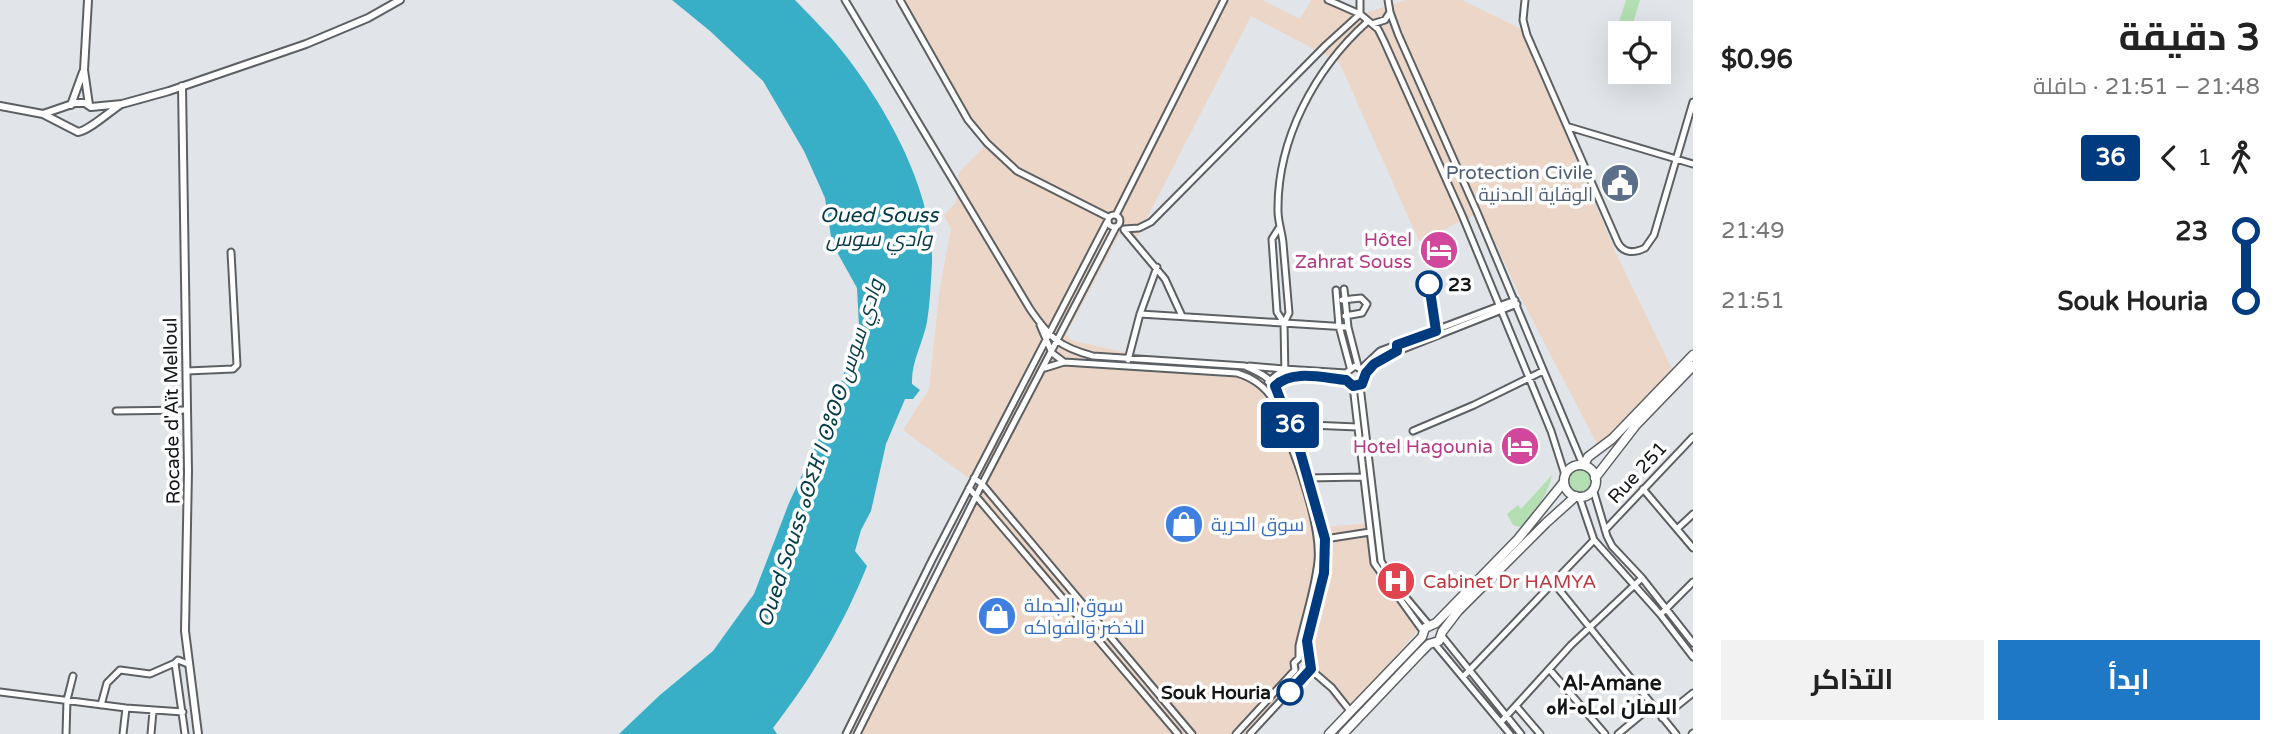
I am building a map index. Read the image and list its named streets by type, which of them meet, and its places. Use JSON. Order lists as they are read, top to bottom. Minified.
{"streets":{"street":["Rocade d'Aït Melloul","Rue 251"]},"districts":["Al-Amane ⴰⵍ-ⴰⵎⴰⵏ الامان"],"water":["Oued Souss وادي سوس","Oued Souss ⴰⵙⵉⴼ ⵏ ⵙⵓⵙⵙ وادي سوس"],"places":{"public building":["Protection Civile الوقاية المدنية"],"hotel":["Hôtel Zahrat Souss","Hotel Hagounia"],"other":["23","Souk Houria"],"shop":["سوق الحرية","سوق الجملة للخضر والفواكه"],"hospital":["Cabinet Dr HAMYA"]},"lines":["bus line 36"],"page":{"heading":["3 دقيقة","21:48 – 21:51 · حافلة","$0.96"],"on_map":"36","legs":["1","36"],"list":[{"name":"23","value":"21:49"},{"name":"Souk Houria","value":"21:51"}],"buttons":["ابدأ","التذاكر"]}}
